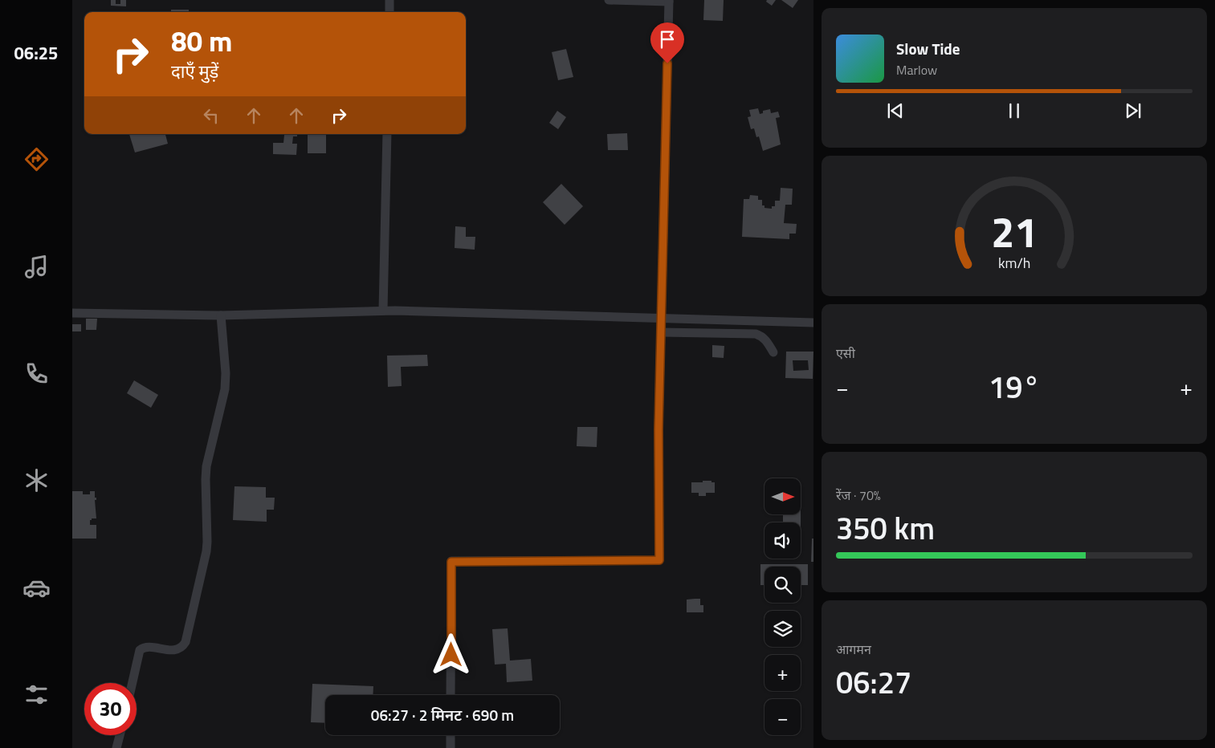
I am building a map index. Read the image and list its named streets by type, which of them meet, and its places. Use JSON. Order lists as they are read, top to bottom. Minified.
{"north":"right","page":{"tabs":"06:25","turn":["80 m","दाएँ मुड़ें"],"song":["Slow Tide","Marlow"],"tile":["एसी",["रेंज · 70%","350 km"],["आगमन","06:27"]],"heat":["−","19°","+"],"map_buttons":["+","−"],"limit":"30","trip":"06:27 · 2 मिनट · 690 m","gauge":["21","km/h"]}}
